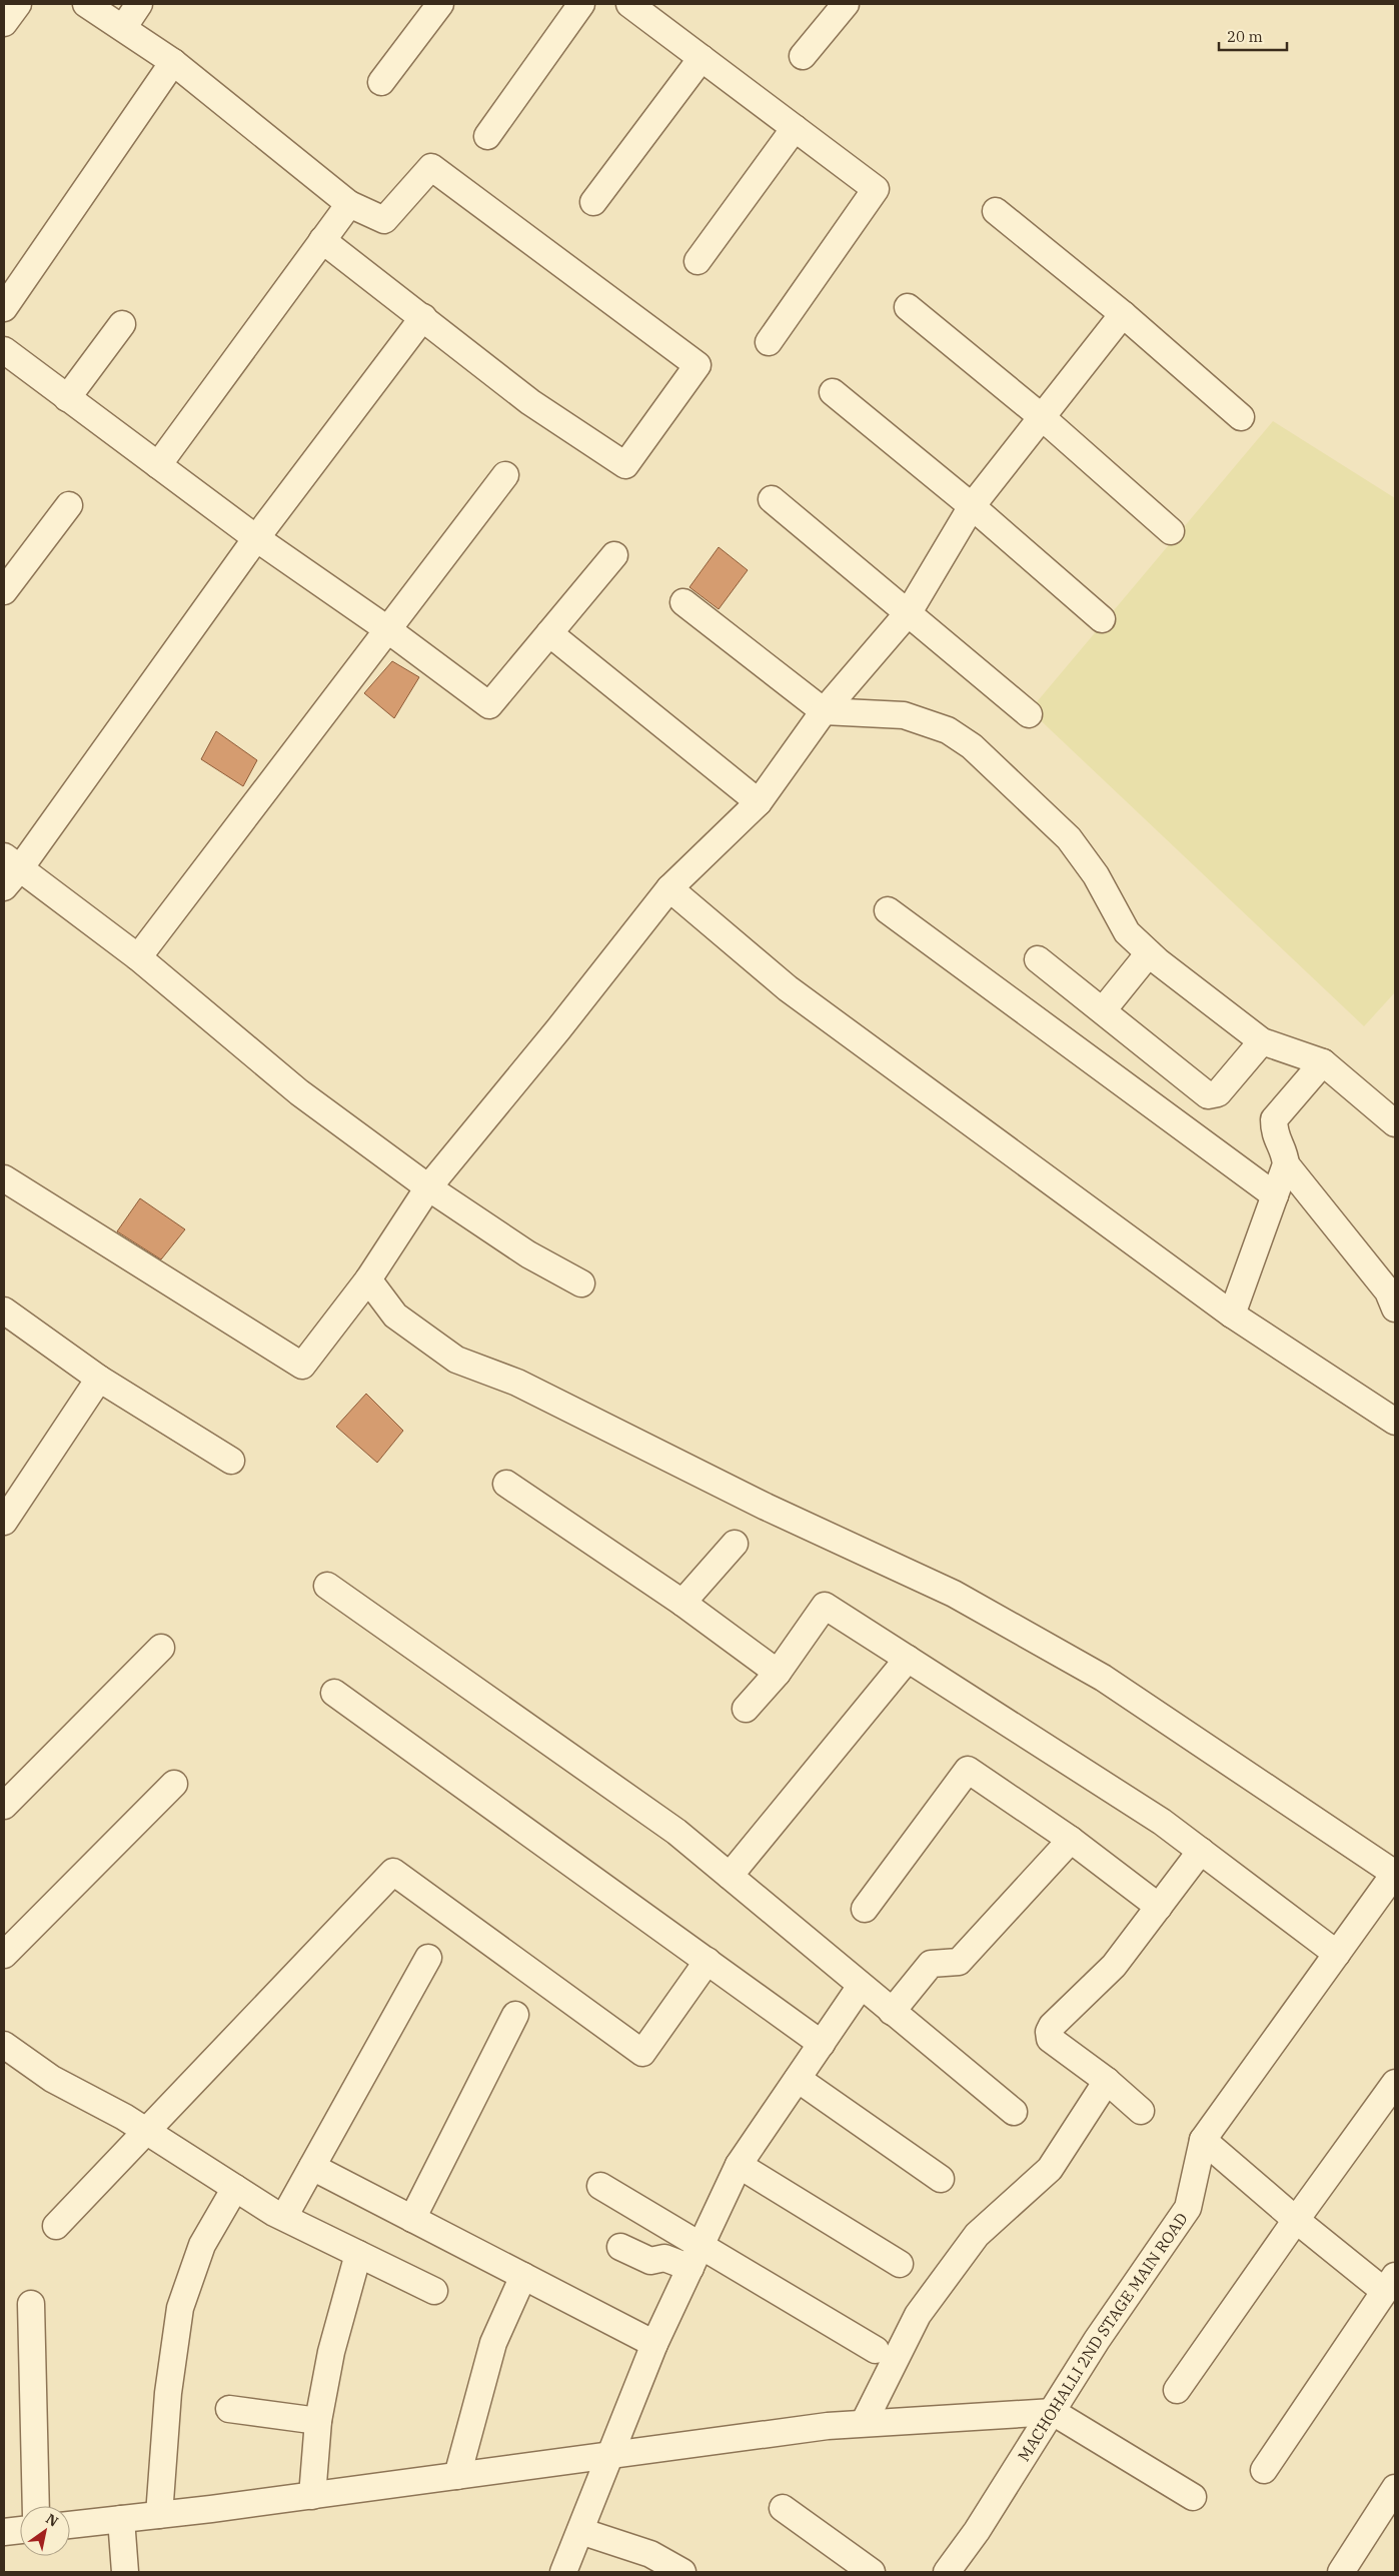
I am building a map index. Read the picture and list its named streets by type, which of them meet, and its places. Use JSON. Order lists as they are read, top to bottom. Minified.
{"streets":{"street":["MACHOHALLI 2ND STAGE MAIN ROAD"]},"scale_bar":"20 m","north":"top right"}
